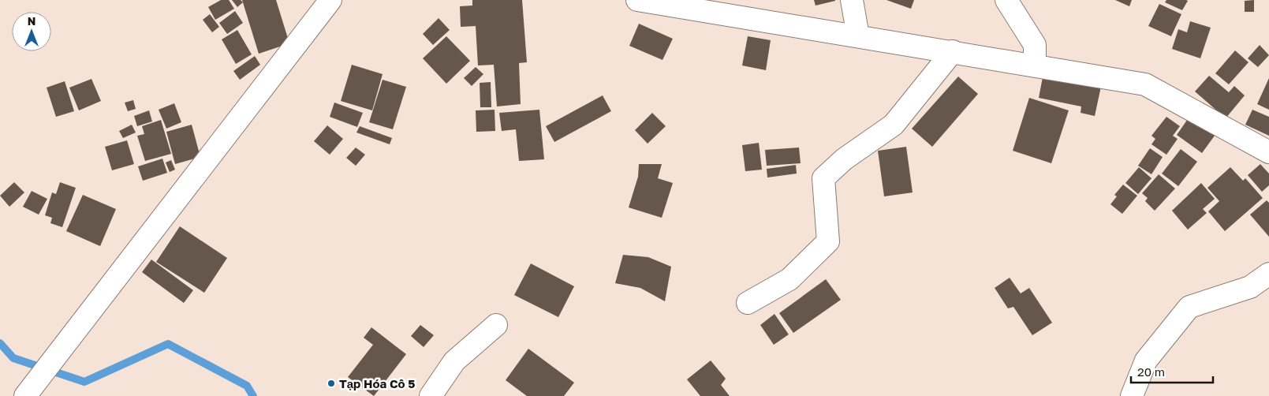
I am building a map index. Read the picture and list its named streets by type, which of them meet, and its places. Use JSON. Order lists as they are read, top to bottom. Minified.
{"places":["Tạp Hóa Cô 5"],"scale_bar":"20 m","north":"top"}
